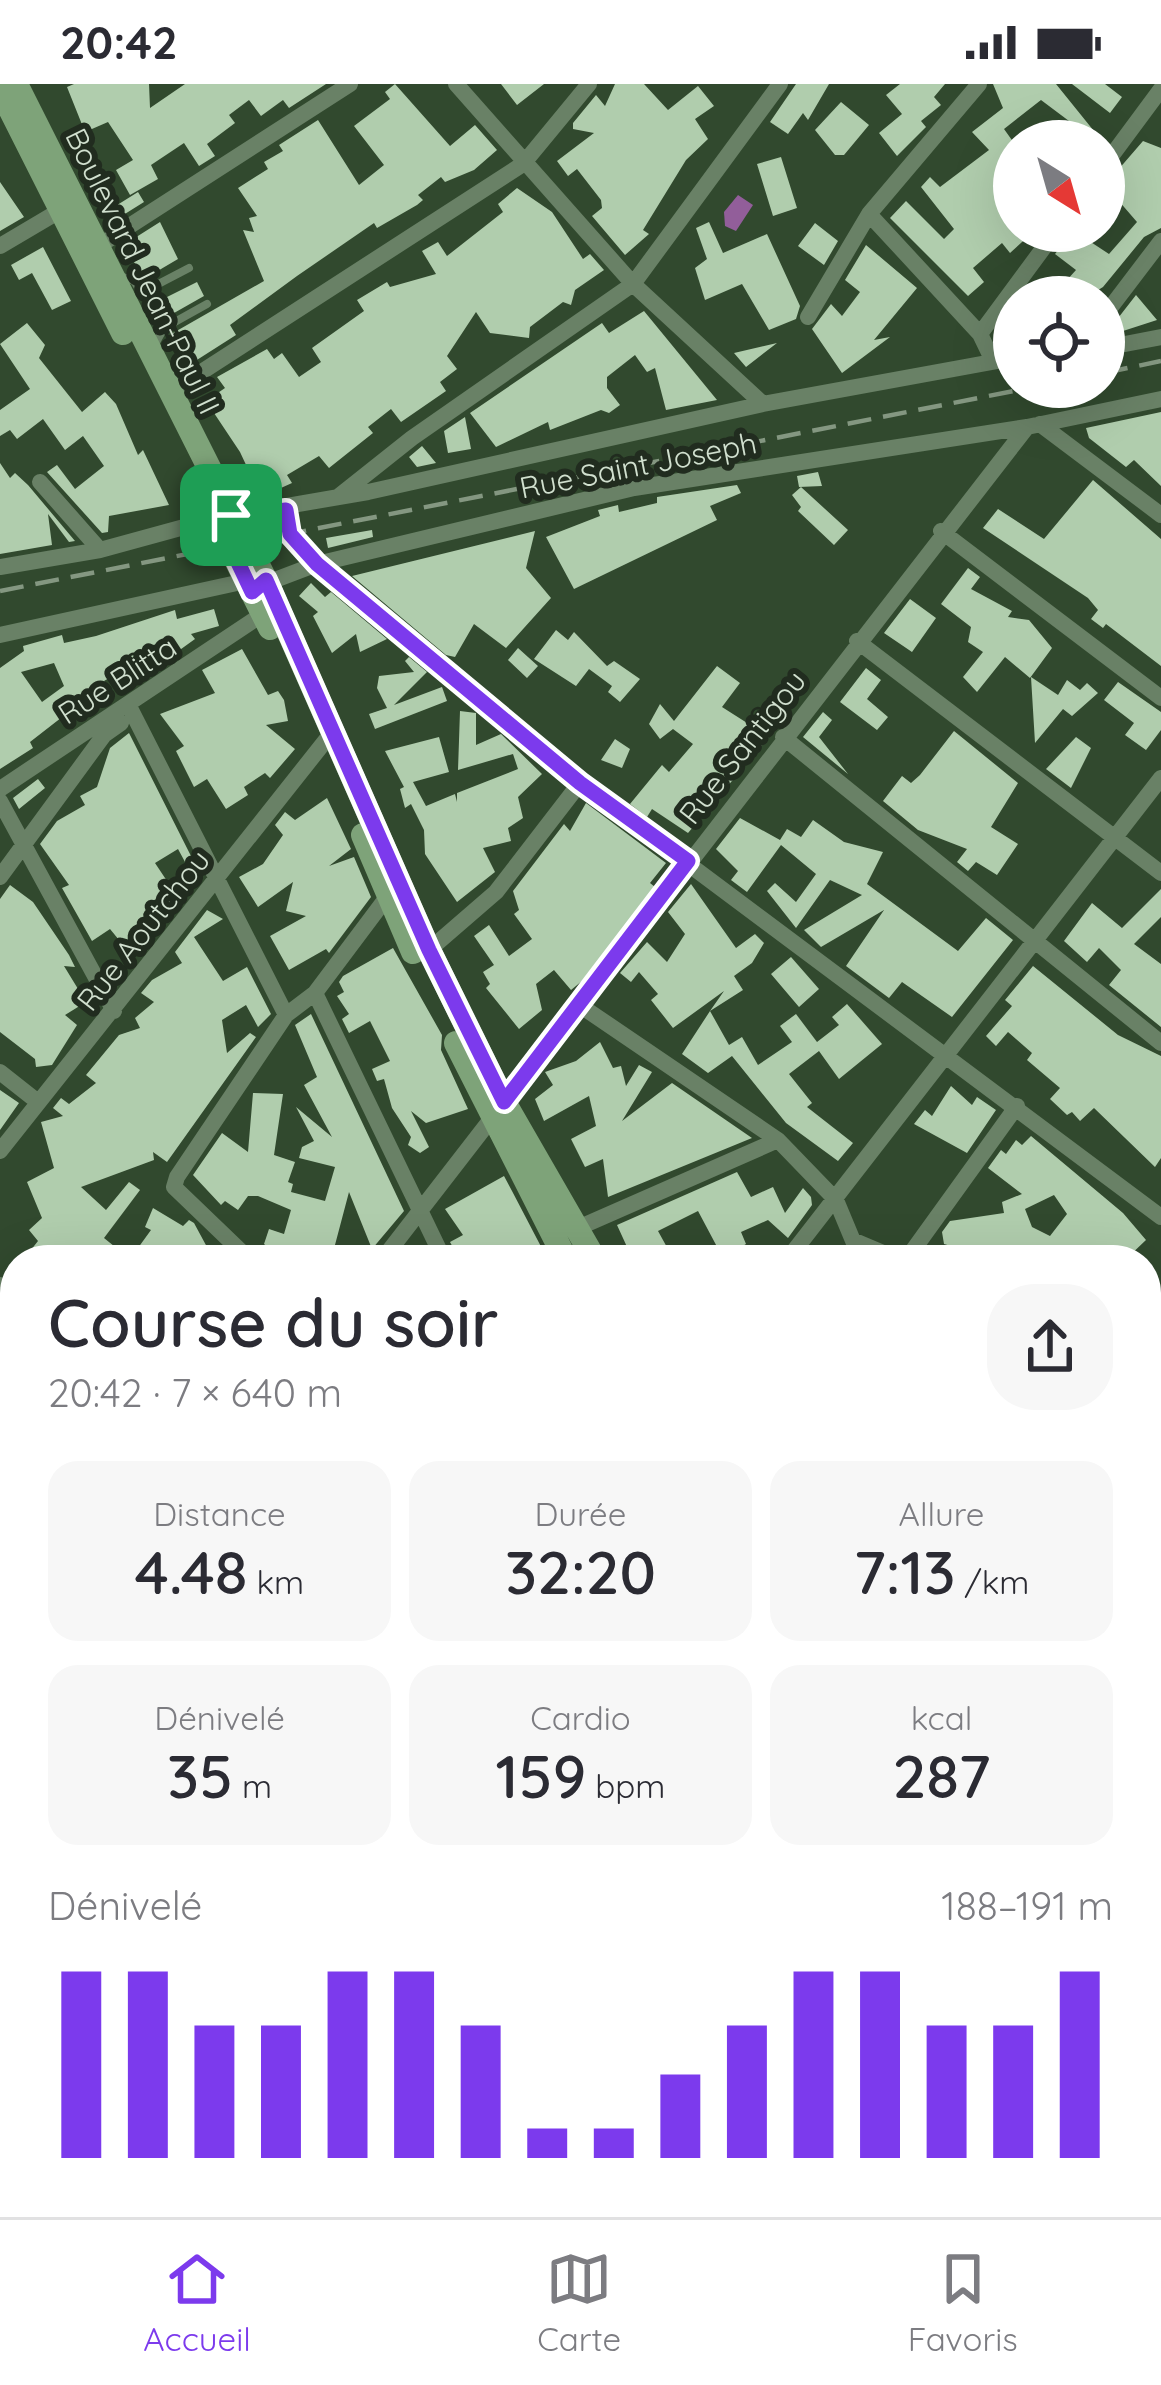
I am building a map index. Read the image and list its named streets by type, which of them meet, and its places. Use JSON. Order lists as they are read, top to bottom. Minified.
{"streets":{"main road":["Boulevard Jean-Paul II"],"street":["Rue Saint Joseph","Rue Blitta","Rue Santigou","Rue Aoutchou"]},"crossings":[["Boulevard Jean-Paul II","Rue Saint Joseph"],["Boulevard Jean-Paul II","Rue Blitta"],["Boulevard Jean-Paul II","Rue Santigou"],["Boulevard Jean-Paul II","Rue Aoutchou"],["Rue Saint Joseph","Rue Blitta"],["Rue Saint Joseph","Rue Santigou"]],"north":"bottom right","page":{"status":"20:42","heading":["Course du soir","20:42 · 7 × 640 m"],"stats":[["Distance","4.48 km"],["Durée","32:20"],["Allure","7:13 /km"],["Dénivelé","35 m"],["Cardio","159 bpm"],["kcal","287"]],"chart":["Dénivelé","188–191 m"],"tabs":["Accueil","Carte","Favoris"]}}
